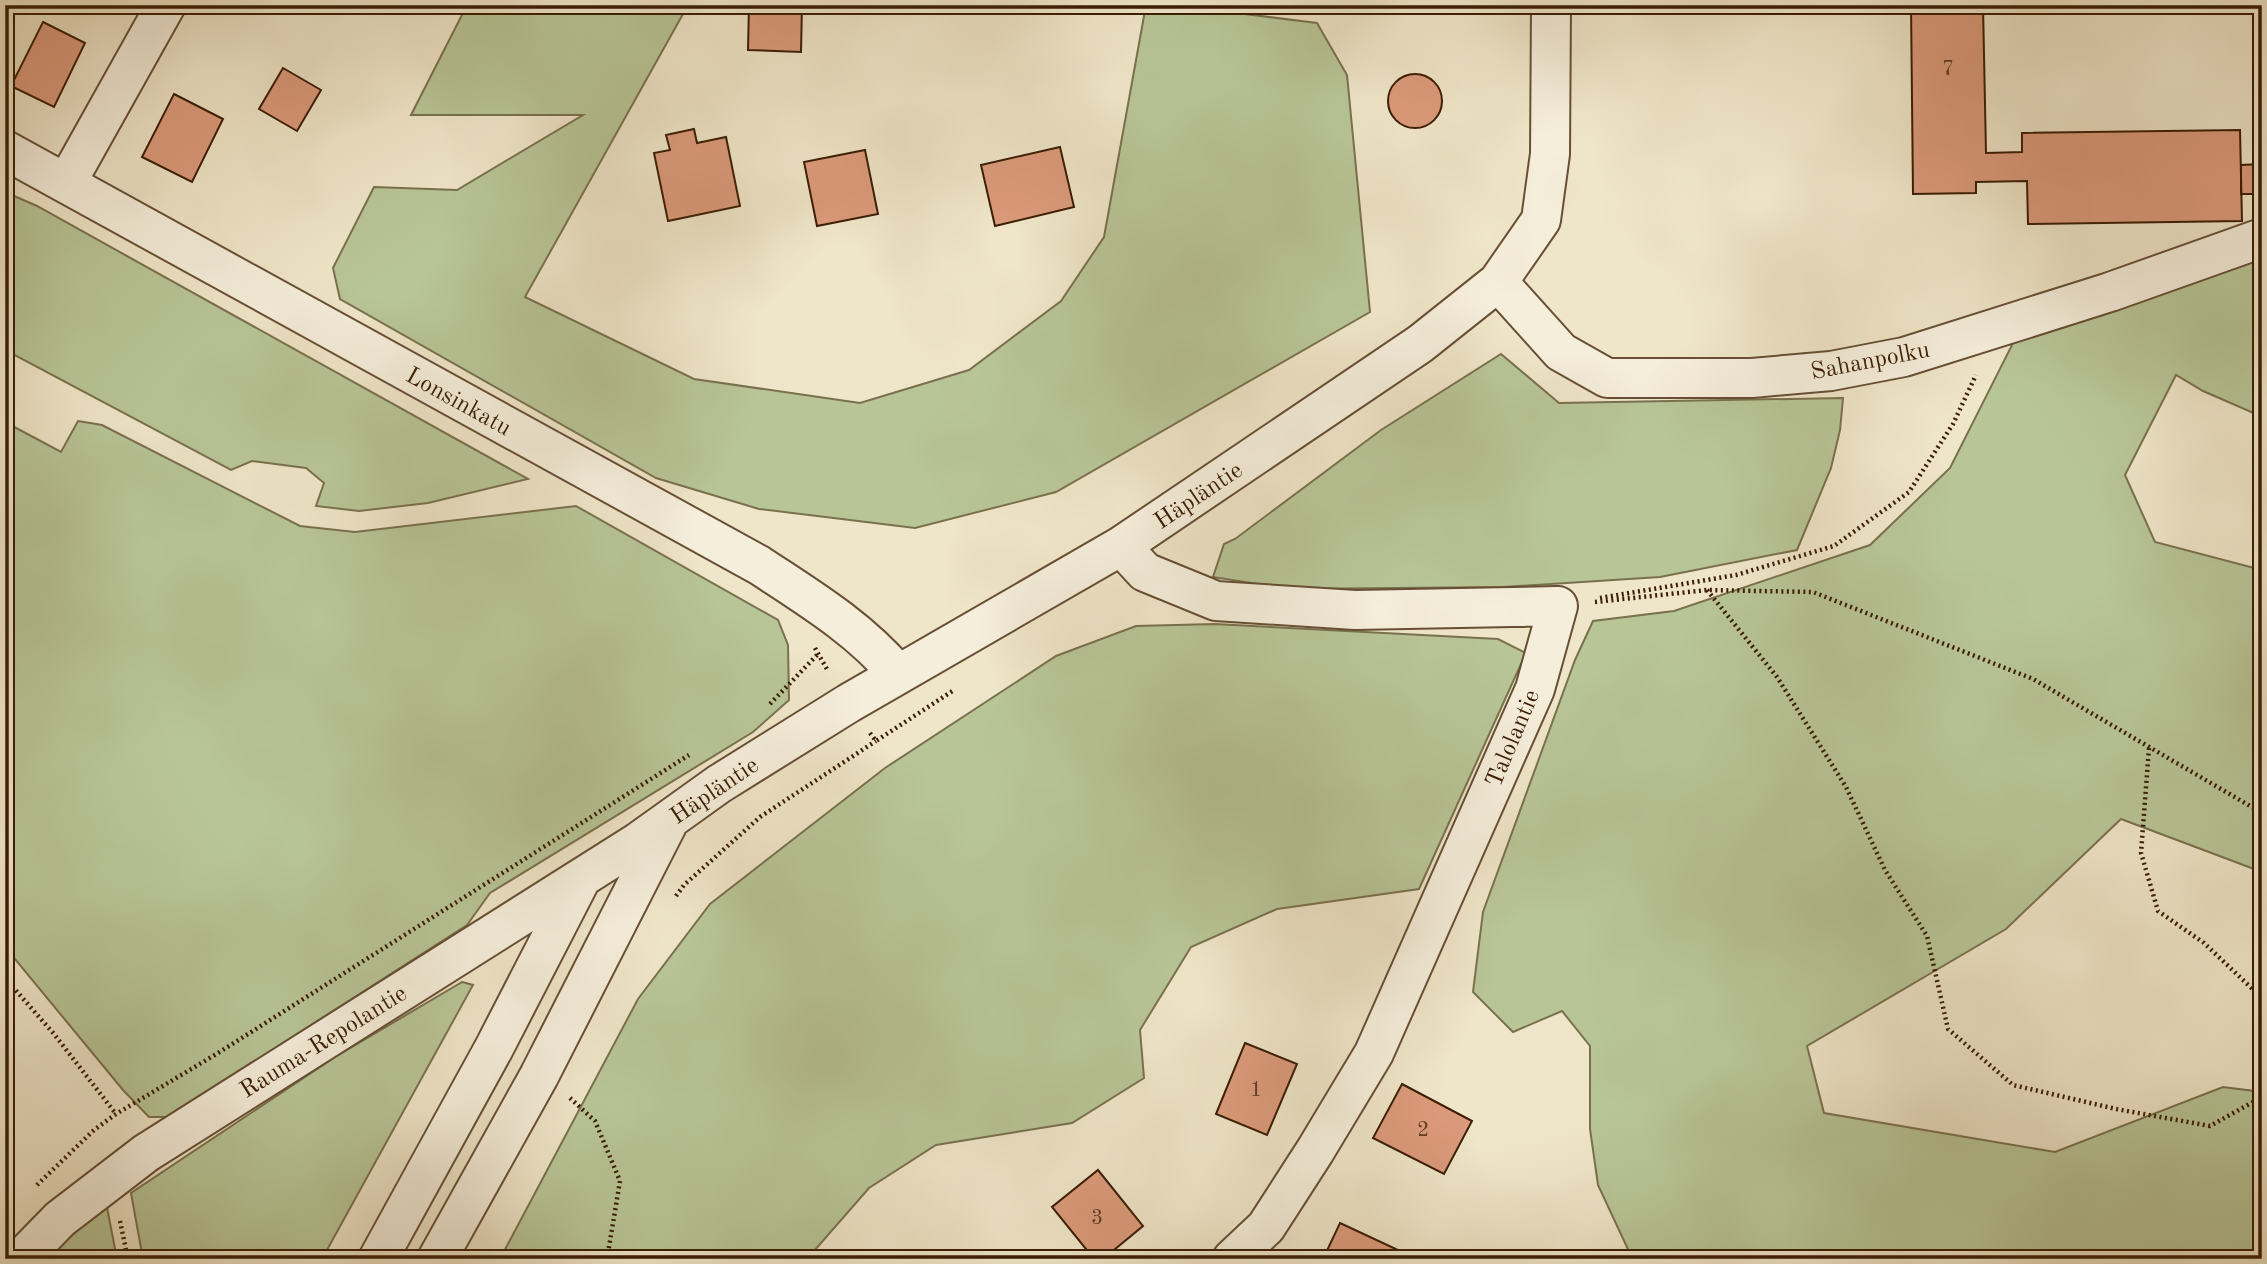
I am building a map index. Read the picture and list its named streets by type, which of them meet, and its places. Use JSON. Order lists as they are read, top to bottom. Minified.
{"streets":{"street":["Sahanpolku","Lonsinkatu","Häpläntie","Talolantie","Rauma-Repolantie"]},"crossings":[["Sahanpolku","Häpläntie"],["Lonsinkatu","Häpläntie"],["Häpläntie","Rauma-Repolantie"]],"house_numbers":["7","1","2","3"]}
